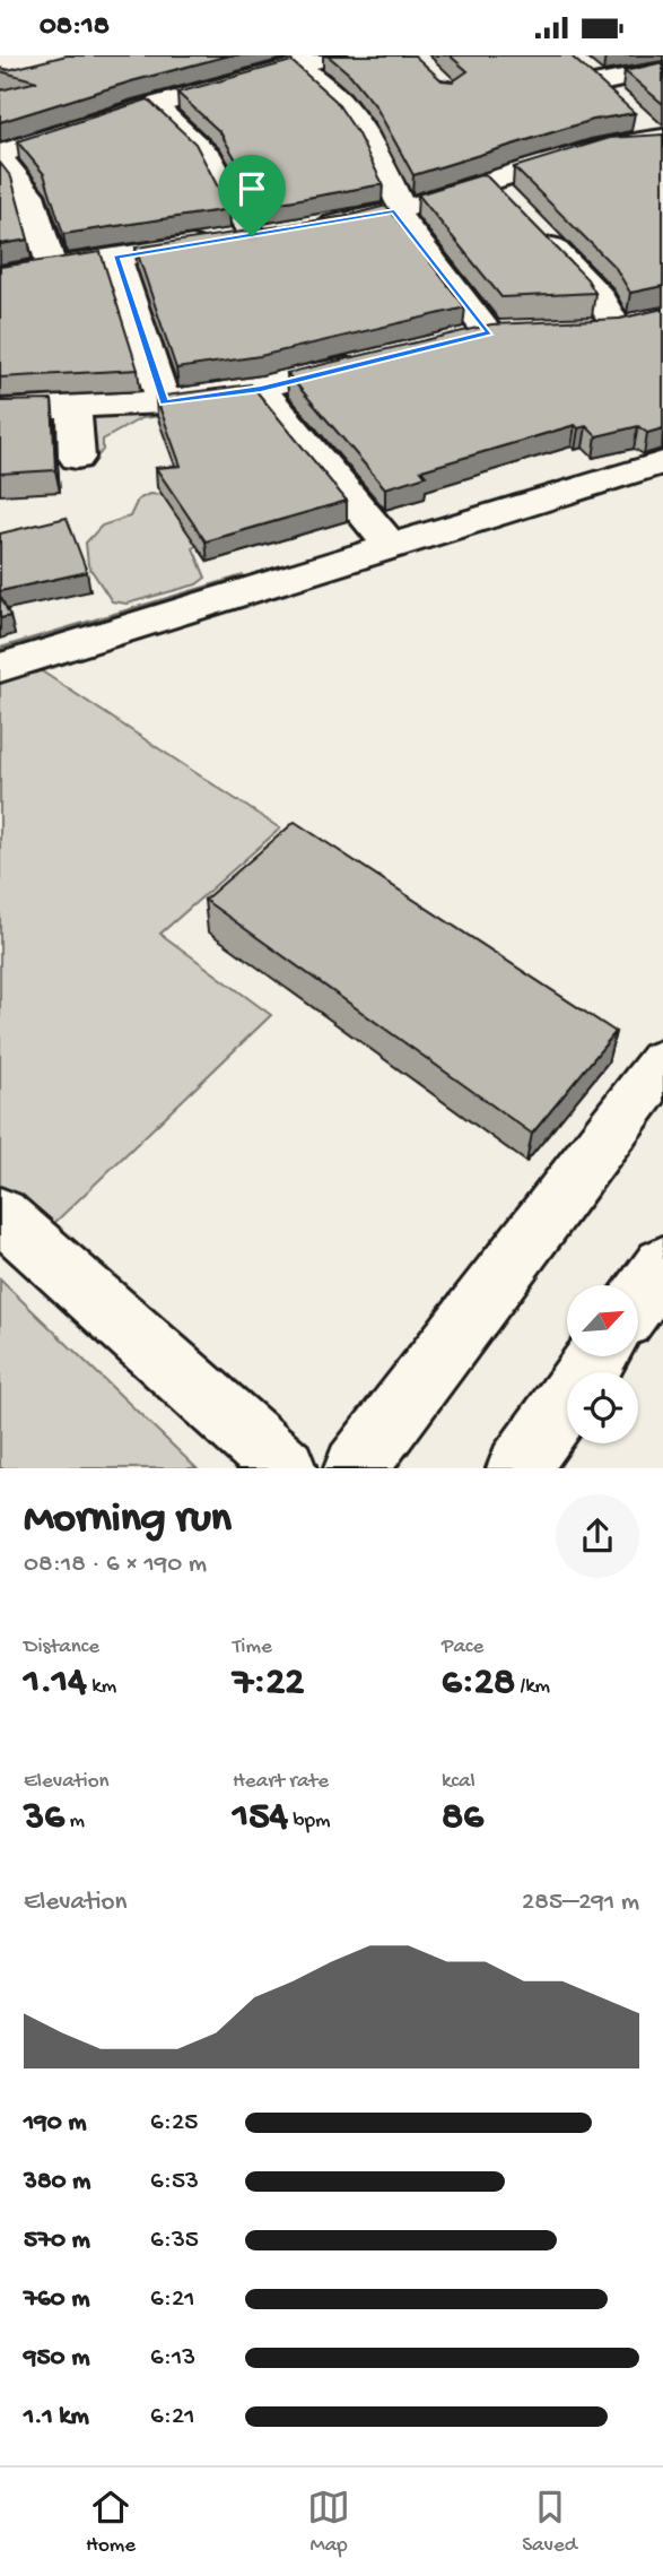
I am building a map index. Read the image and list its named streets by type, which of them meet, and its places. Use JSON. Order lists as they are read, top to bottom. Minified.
{"north":"top right","page":{"status":"08:18","heading":["Morning run","08:18 · 6 × 190 m"],"stats":[["Distance","1.14 km"],["Time","7:22"],["Pace","6:28 /km"],["Elevation","36 m"],["Heart rate","154 bpm"],["kcal","86"]],"chart":["Elevation","285–291 m"],"list":[{"name":"190 m","note":"6:25"},{"name":"380 m","note":"6:53"},{"name":"570 m","note":"6:35"},{"name":"760 m","note":"6:21"},{"name":"950 m","note":"6:13"},{"name":"1.1 km","note":"6:21"}],"tabs":["Home","Map","Saved"]}}
